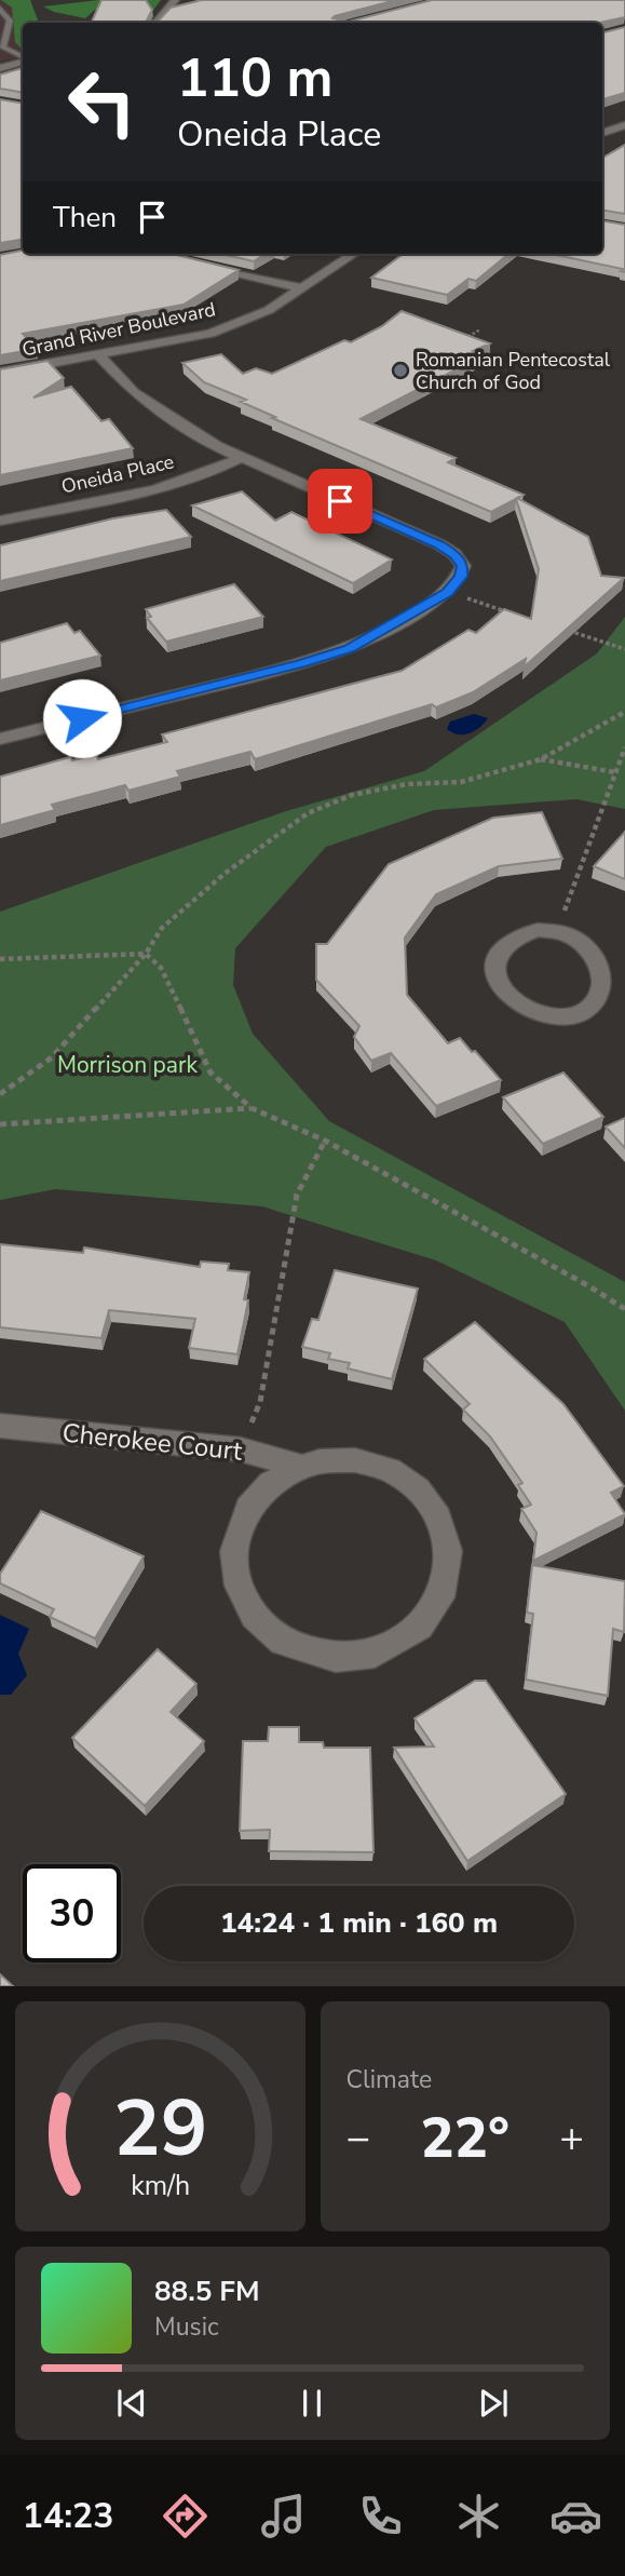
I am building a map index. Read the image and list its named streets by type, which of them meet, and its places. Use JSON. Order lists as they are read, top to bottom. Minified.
{"streets":{"street":["Grand River Boulevard","Oneida Place","Cherokee Court"]},"crossings":[["Grand River Boulevard","Oneida Place"]],"parks":["Morrison park"],"places":["Romanian Pentecostal Church of God"],"page":{"turn":["110 m","Oneida Place"],"then":"Then","limit":"30","trip":"14:24 · 1 min · 160 m","tile":"Climate","heat":["−","22°","+"],"song":["88.5 FM","Music"],"tabs":"14:23","gauge":["29","km/h"]}}
